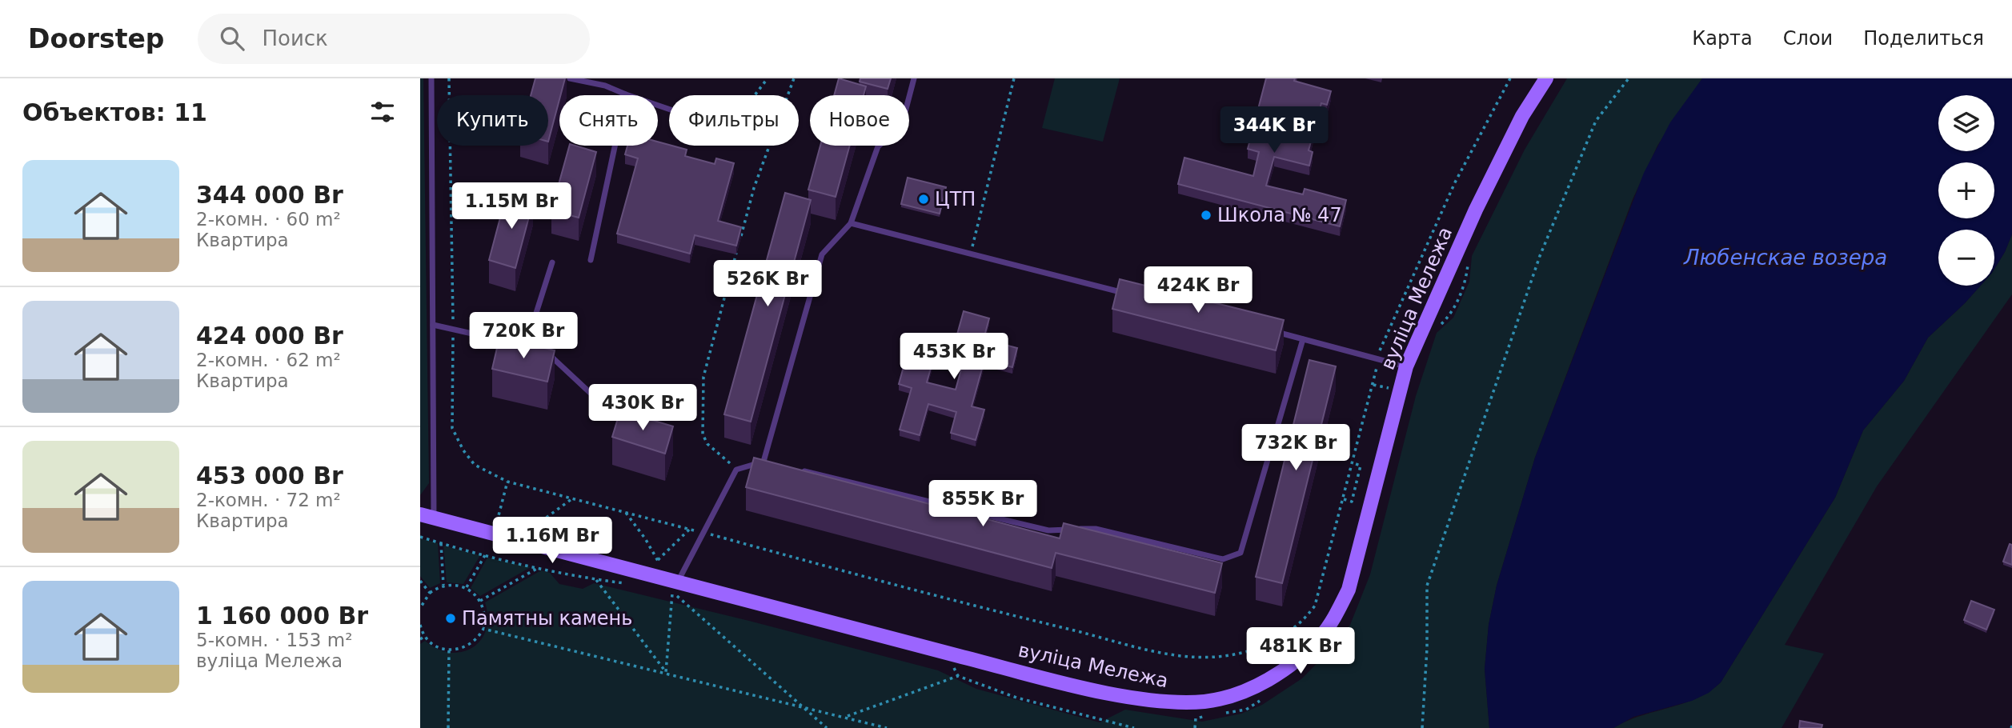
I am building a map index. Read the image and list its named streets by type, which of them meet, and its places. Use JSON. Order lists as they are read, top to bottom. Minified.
{"streets":{"main road":["вуліца Мележа"]},"water":["Любенскае возера"],"places":["ЦТП","Школа № 47","Памятны камень"],"page":{"header":"Doorstep","search":"Поиск","nav":["Карта","Слои","Поделиться"],"heading":"Объектов: 11","map_buttons":["+","−"],"chip":["Купить","Снять","Фильтры","Новое"],"price":["344K Br","1.15M Br","526K Br","424K Br","720K Br","453K Br","430K Br","732K Br","855K Br","1.16M Br","481K Br"],"list":[{"name":"344 000 Br","note":"2-комн. · 60 m² · Квартира"},{"name":"424 000 Br","note":"2-комн. · 62 m² · Квартира"},{"name":"453 000 Br","note":"2-комн. · 72 m² · Квартира"},{"name":"1 160 000 Br","note":"5-комн. · 153 m² · вуліца Мележа"}]}}
